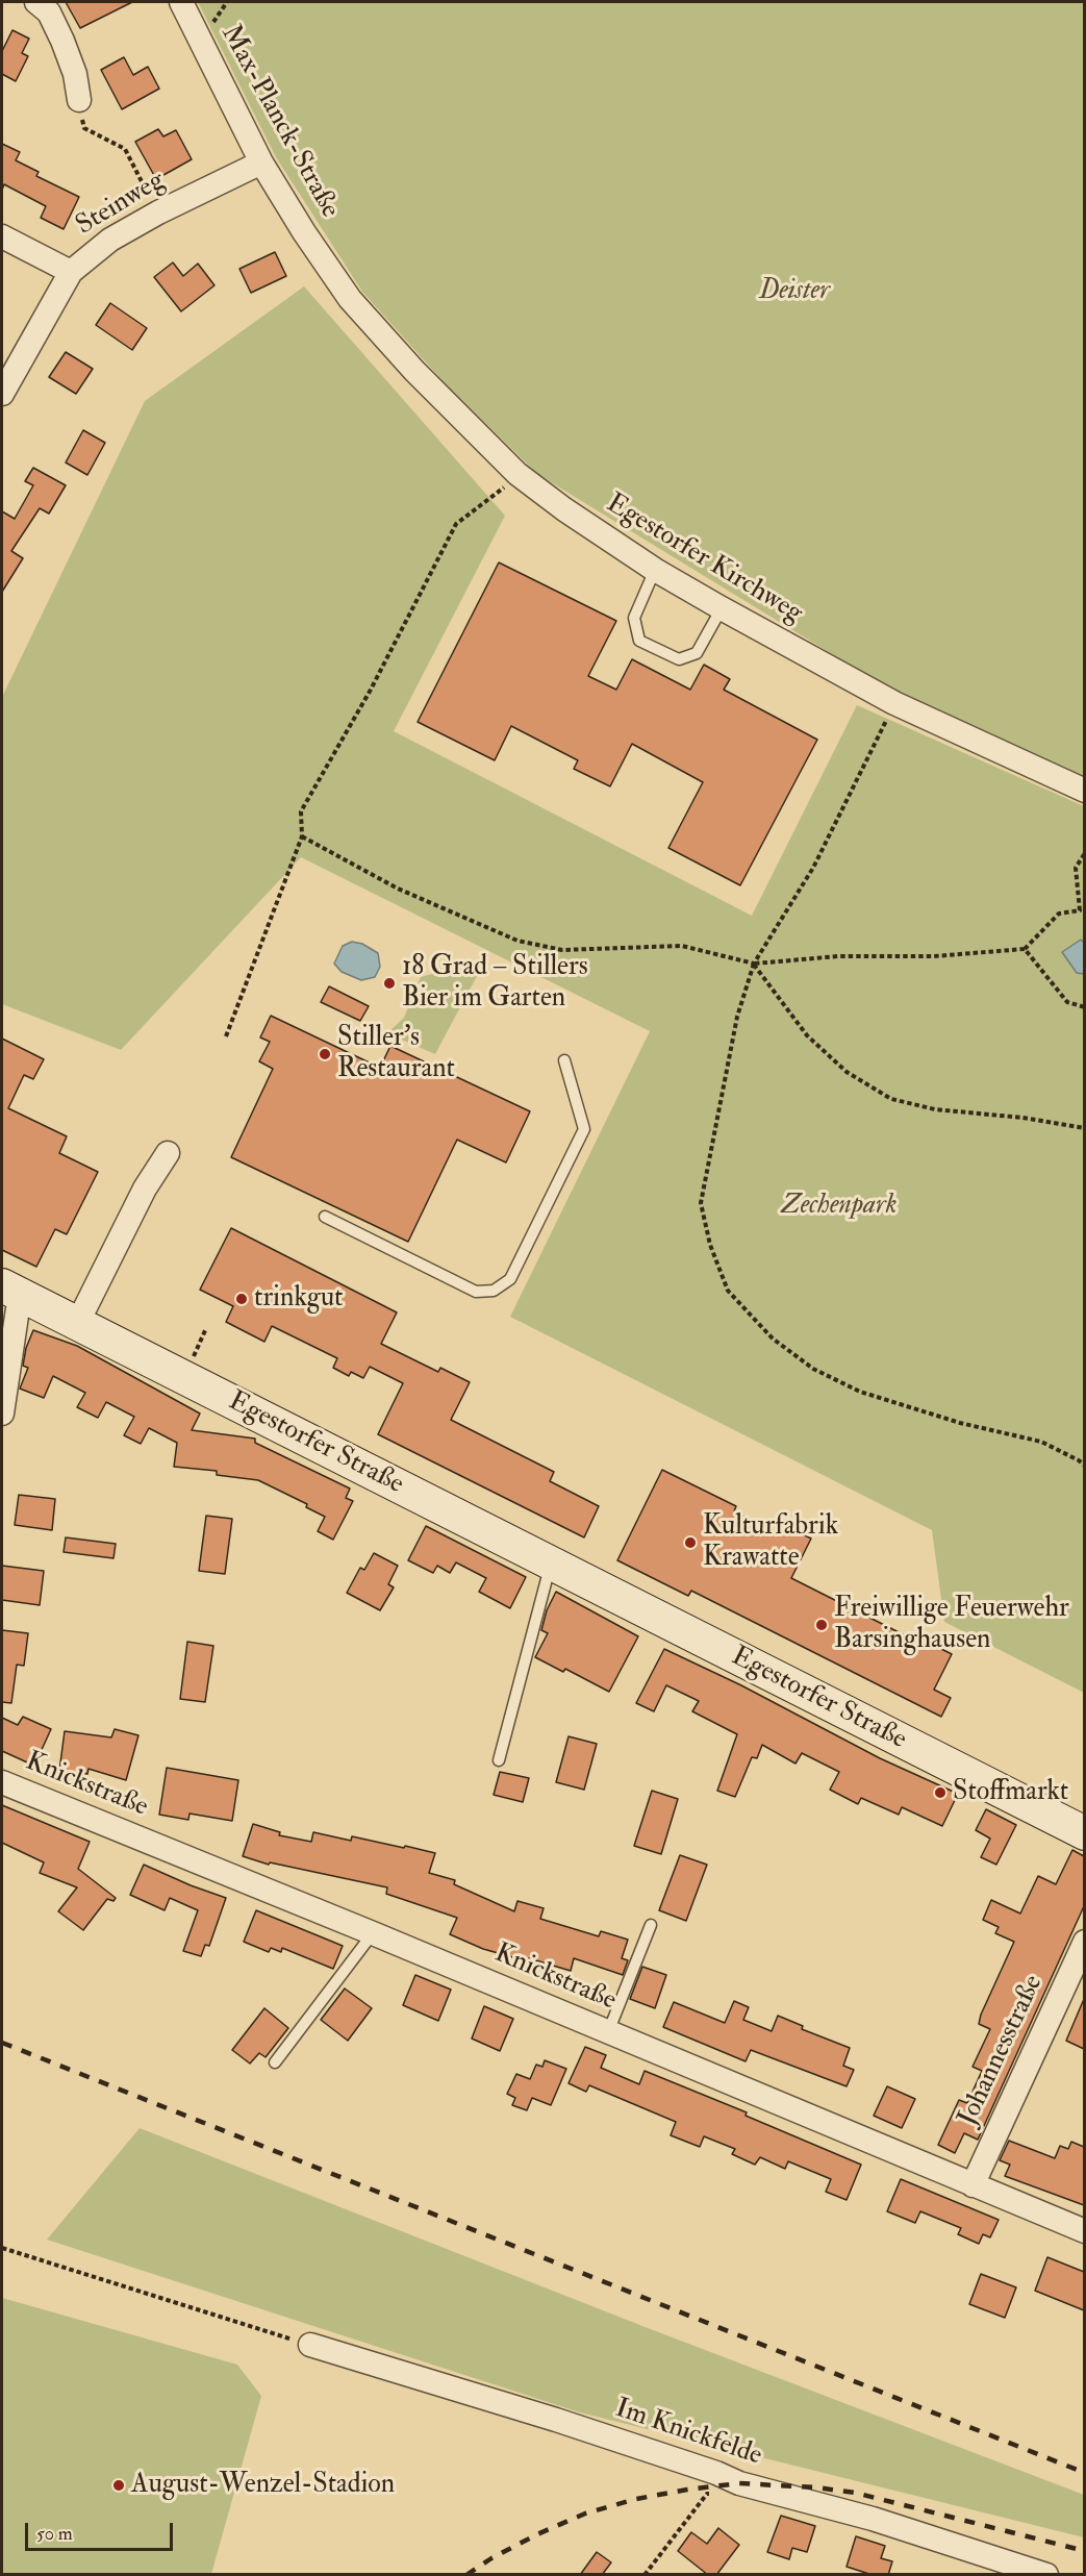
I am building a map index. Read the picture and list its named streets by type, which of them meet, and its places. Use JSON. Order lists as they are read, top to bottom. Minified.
{"streets":{"main road":["Egestorfer Straße"],"street":["Max-Planck-Straße","Steinweg","Egestorfer Kirchweg","Knickstraße","Johannesstraße","Im Knickfelde"]},"crossings":[["Max-Planck-Straße","Steinweg"],["Max-Planck-Straße","Egestorfer Kirchweg"],["Knickstraße","Johannesstraße"]],"parks":["Deister","Zechenpark"],"places":["18 Grad – Stillers Bier im Garten","Stiller's Restaurant","trinkgut","Kulturfabrik Krawatte","Freiwillige Feuerwehr Barsinghausen","Stoffmarkt","August-Wenzel-Stadion"],"scale_bar":"50 m"}
